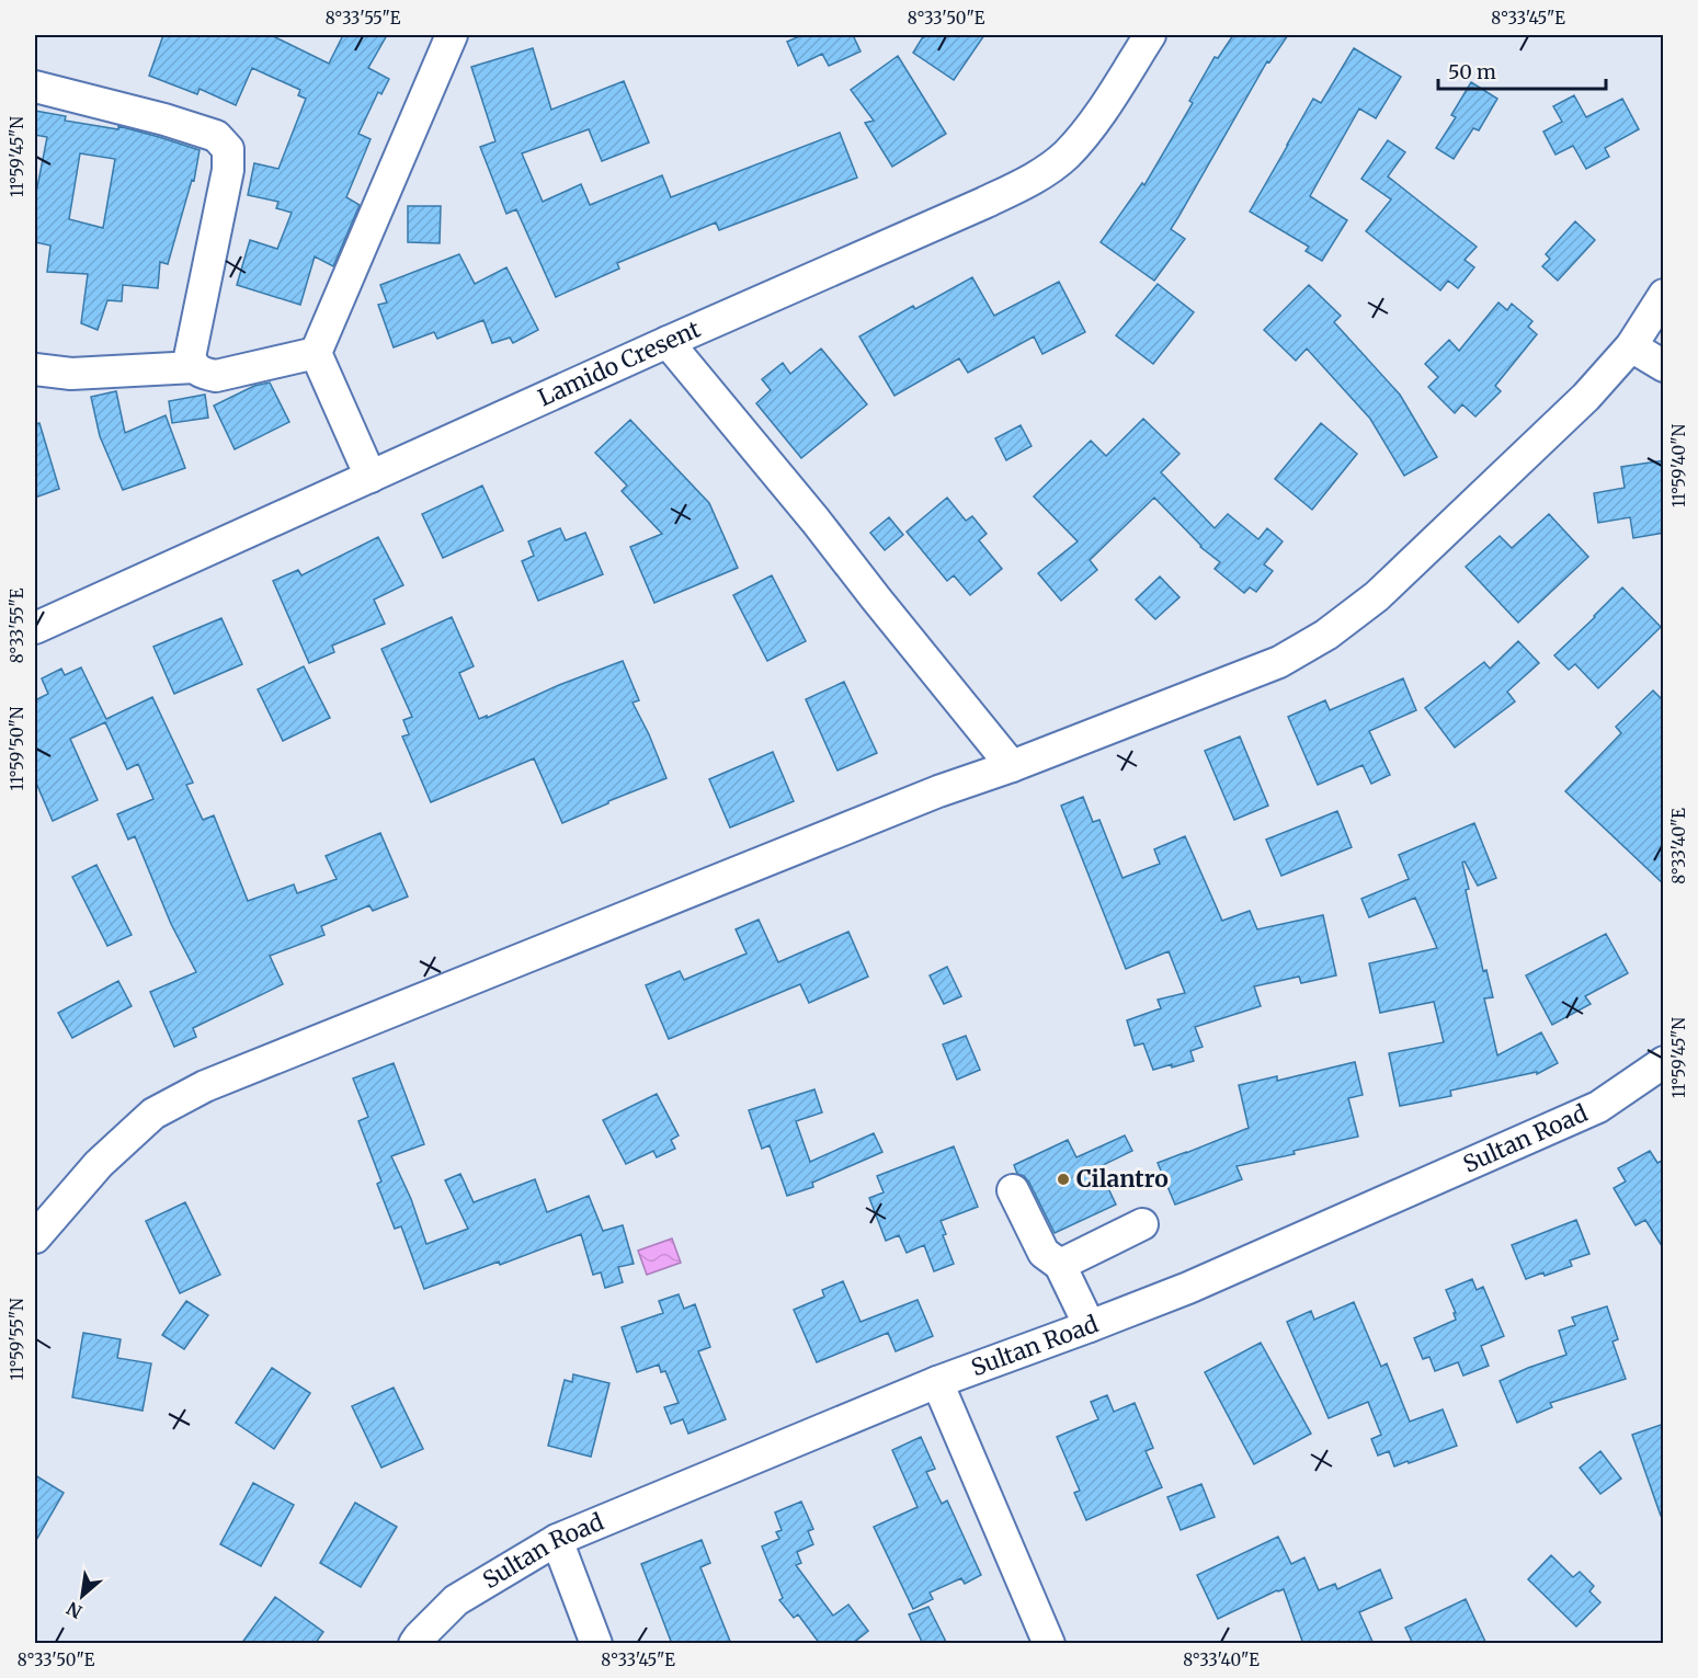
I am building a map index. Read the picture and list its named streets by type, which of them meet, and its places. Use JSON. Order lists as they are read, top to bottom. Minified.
{"streets":{"street":["Lamido Cresent","Sultan Road"]},"places":["Cilantro"],"scale_bar":"50 m","north":"bottom left","coordinates":["8°33'55\"E","8°33'50\"E","8°33'45\"E","11°59'45\"N","11°59'40\"N","11°59'50\"N","8°33'40\"E","11°59'55\"N"]}
